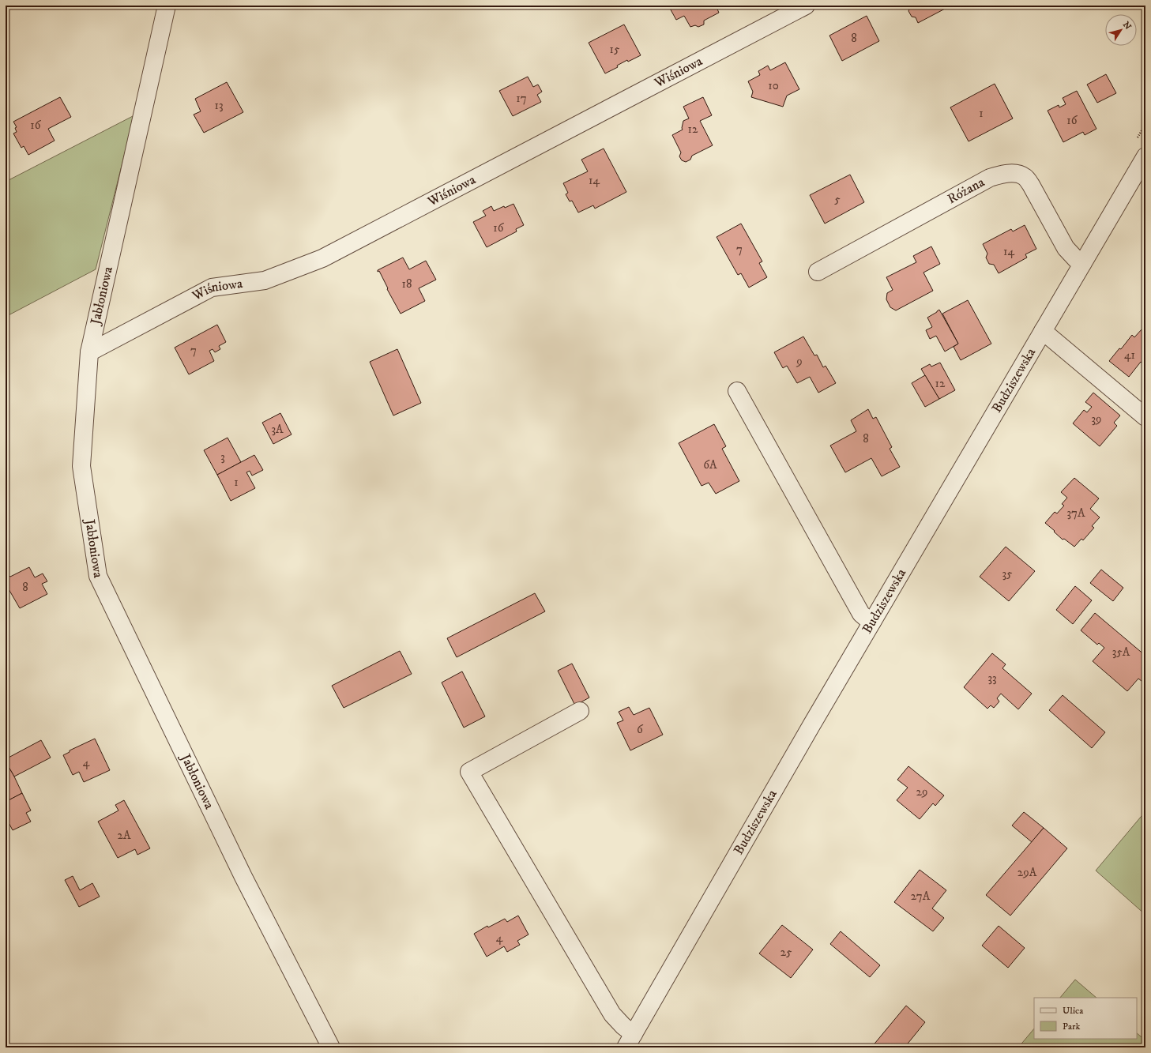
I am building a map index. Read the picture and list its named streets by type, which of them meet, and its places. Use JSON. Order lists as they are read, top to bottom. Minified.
{"streets":{"street":["Wiśniowa","Różana","Jabłoniowa","Budziszewska"]},"crossings":[["Wiśniowa","Jabłoniowa"],["Różana","Budziszewska"]],"house_numbers":["8","15","10","17","13","1","16","16","12","14","5","16","7","14","18","7","41","9","12","39","3A","8","3","6A","1","37A","35","8","35A","33","6","4","29","2A","29A","27A","4","25"],"legend":["Ulica","Park"],"north":"top right"}
